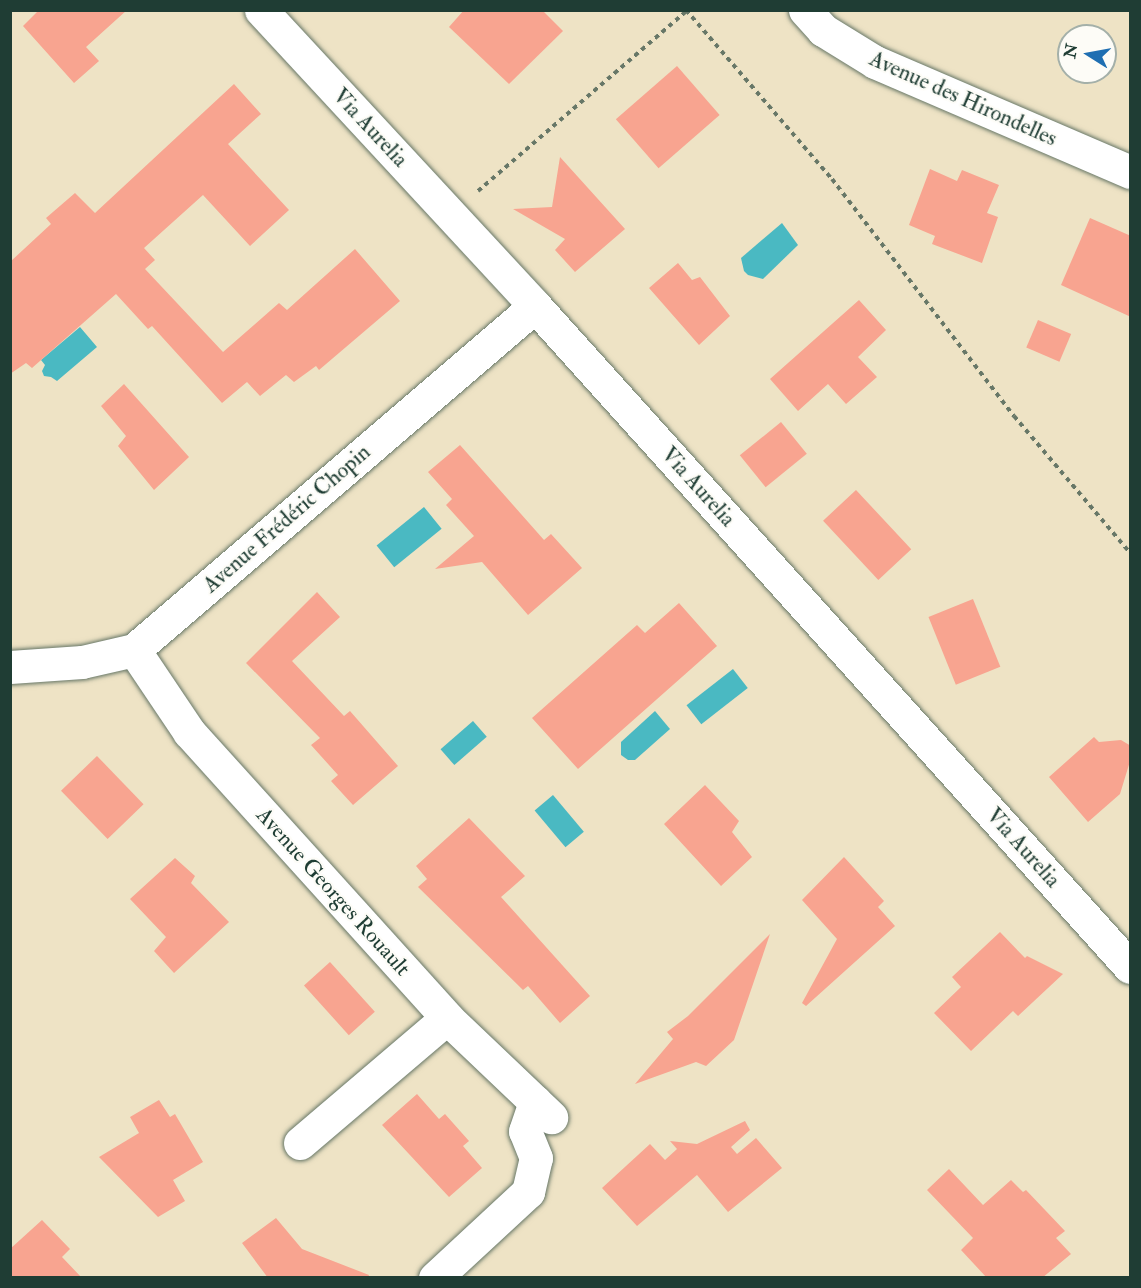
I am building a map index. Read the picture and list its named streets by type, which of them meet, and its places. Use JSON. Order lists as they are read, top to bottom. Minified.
{"streets":{"street":["Avenue des Hirondelles","Via Aurelia","Avenue Frédéric Chopin","Avenue Georges Rouault"]},"crossings":[["Via Aurelia","Avenue Frédéric Chopin"],["Avenue Frédéric Chopin","Avenue Georges Rouault"]],"north":"left"}
